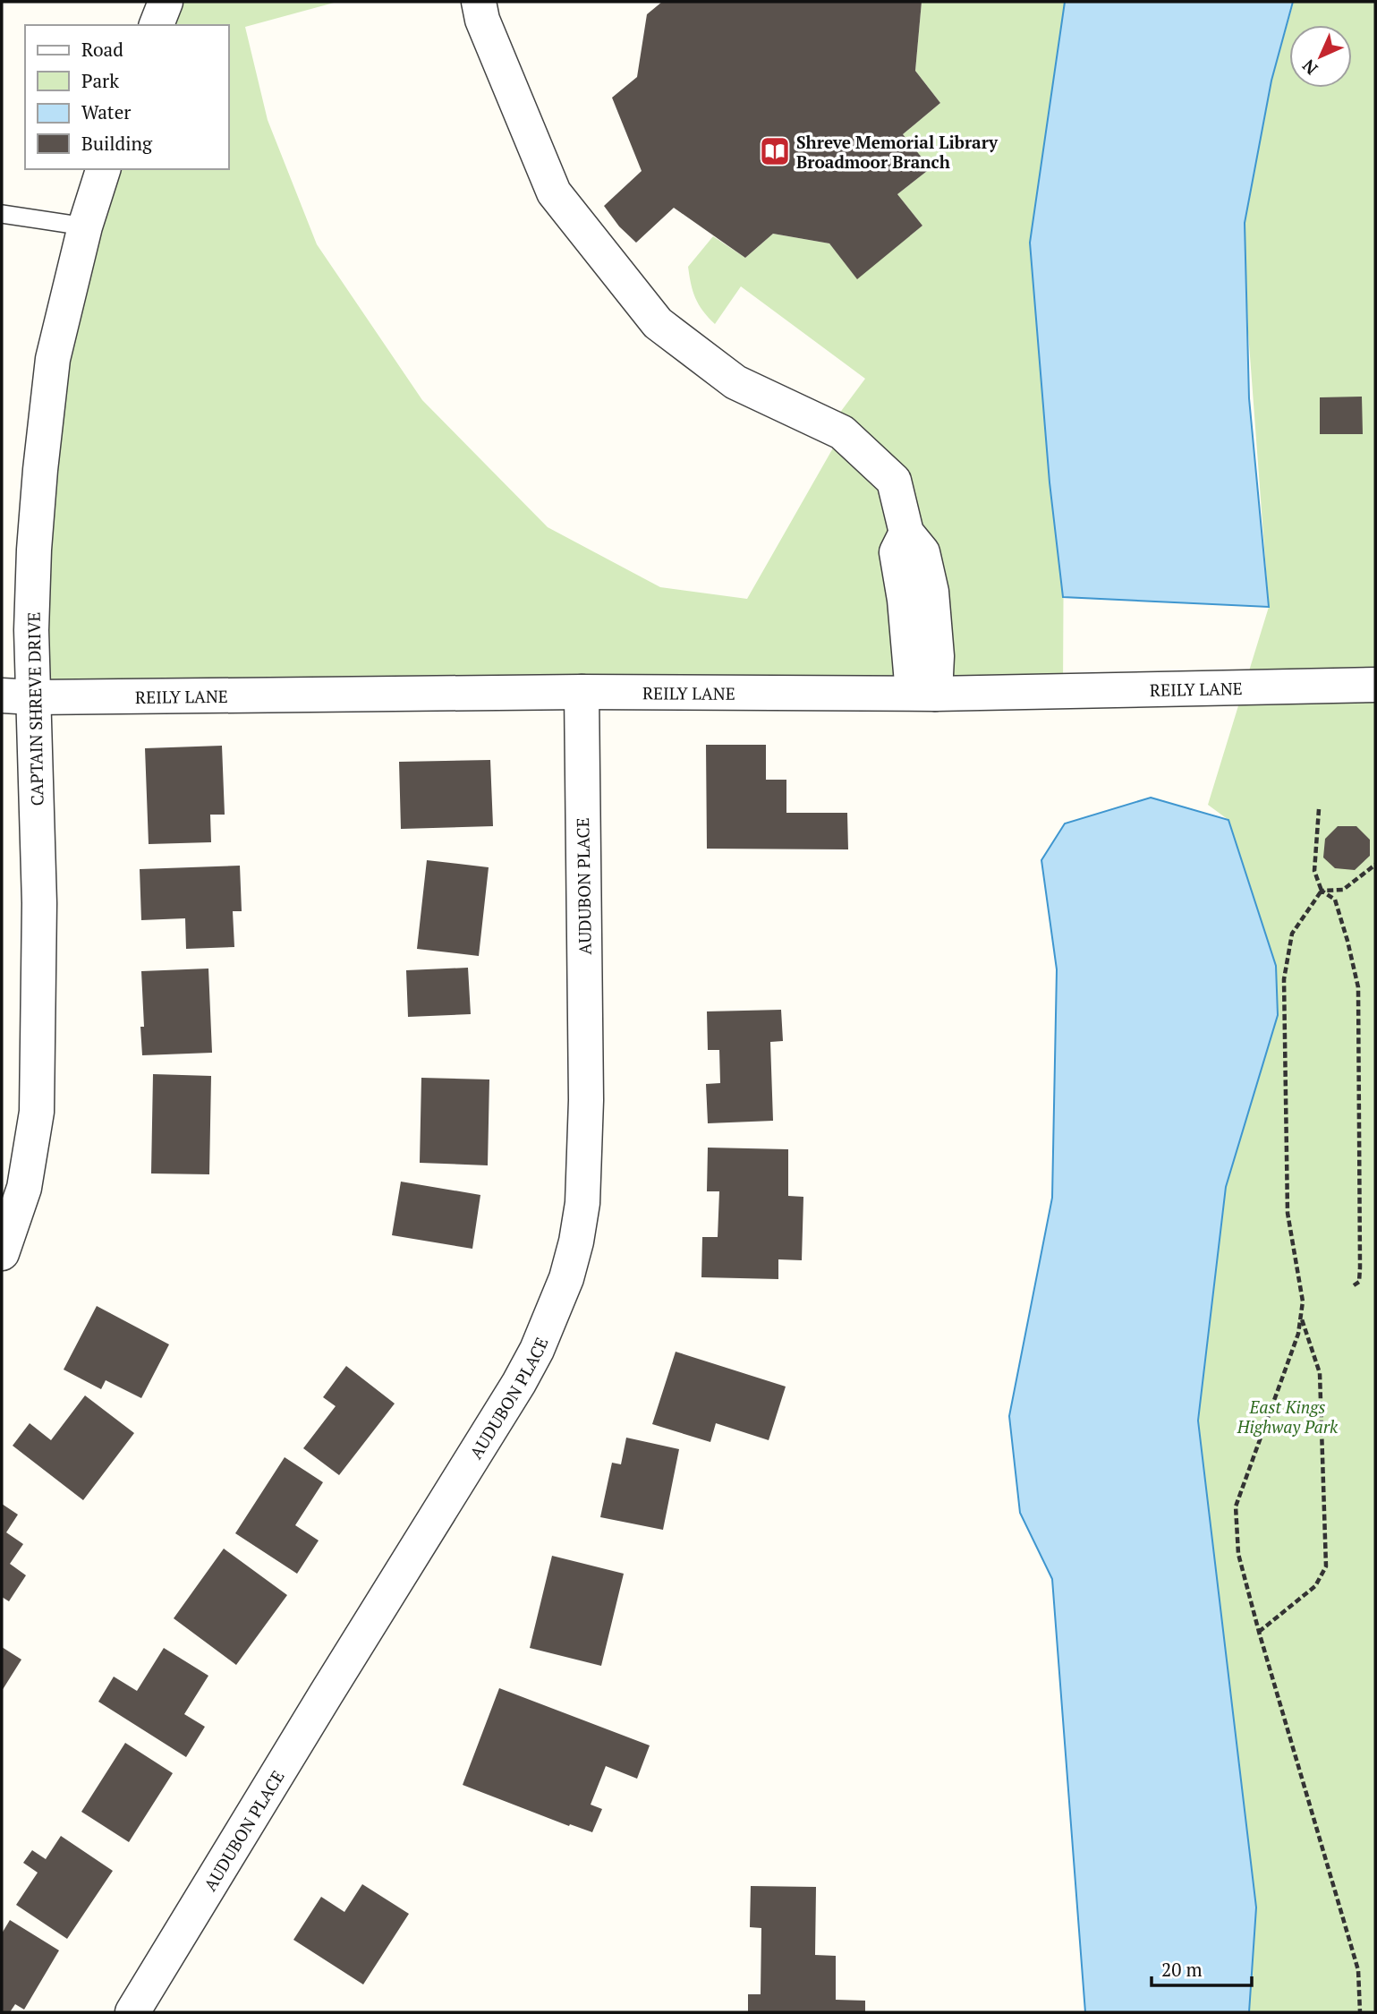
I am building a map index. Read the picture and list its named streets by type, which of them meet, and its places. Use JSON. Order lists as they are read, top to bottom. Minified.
{"streets":{"street":["REILY LANE","CAPTAIN SHREVE DRIVE","AUDUBON PLACE"]},"crossings":[["REILY LANE","CAPTAIN SHREVE DRIVE"],["REILY LANE","AUDUBON PLACE"]],"parks":["East Kings Highway Park"],"places":{"library":["Shreve Memorial Library Broadmoor Branch"]},"legend":["Road","Park","Water","Building"],"scale_bar":"20 m","north":"bottom left"}
